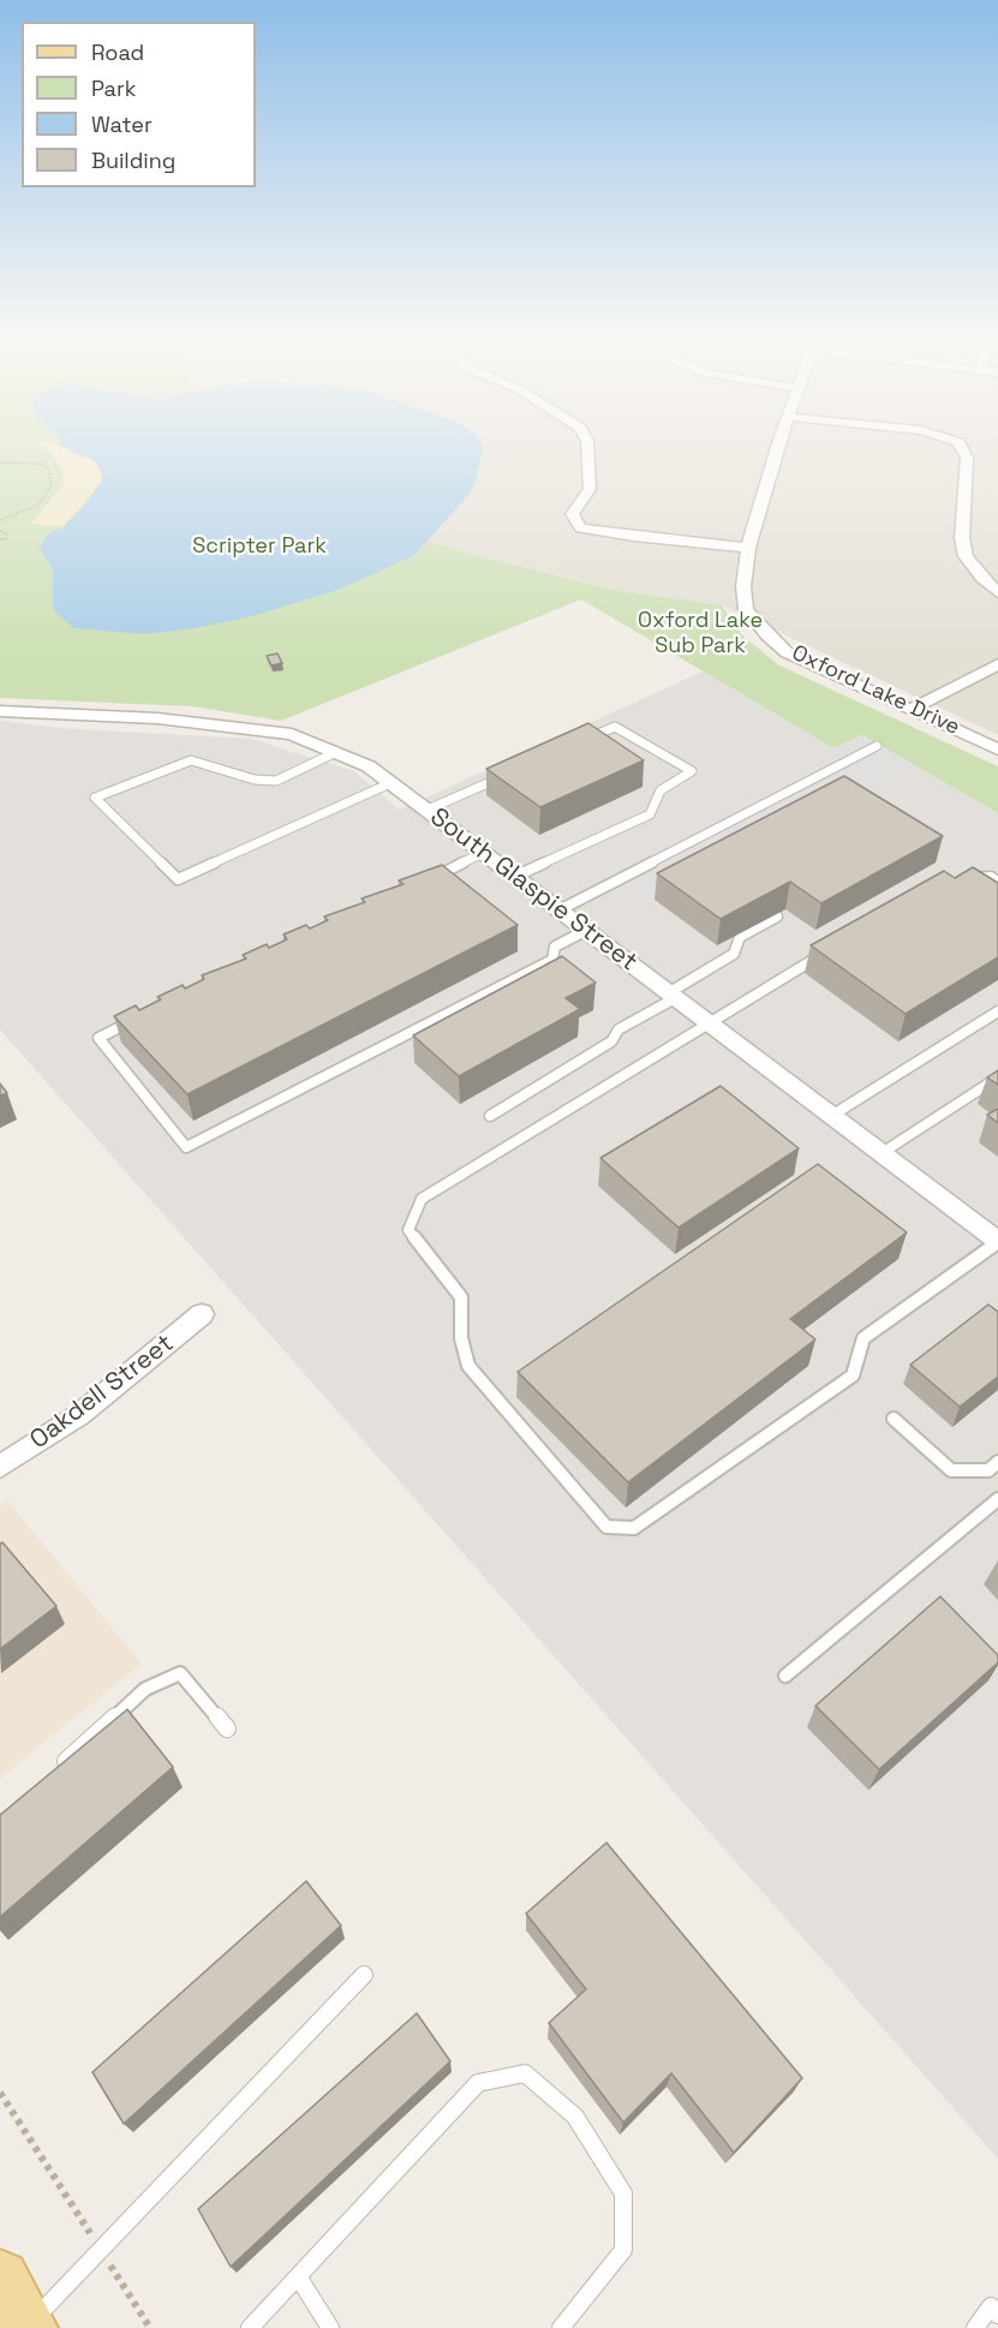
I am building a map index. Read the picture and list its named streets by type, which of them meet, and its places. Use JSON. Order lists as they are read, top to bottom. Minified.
{"streets":{"street":["Oxford Lake Drive","South Glaspie Street","Oakdell Street"]},"parks":["Scripter Park","Oxford Lake Sub Park"],"legend":["Road","Park","Water","Building"]}
